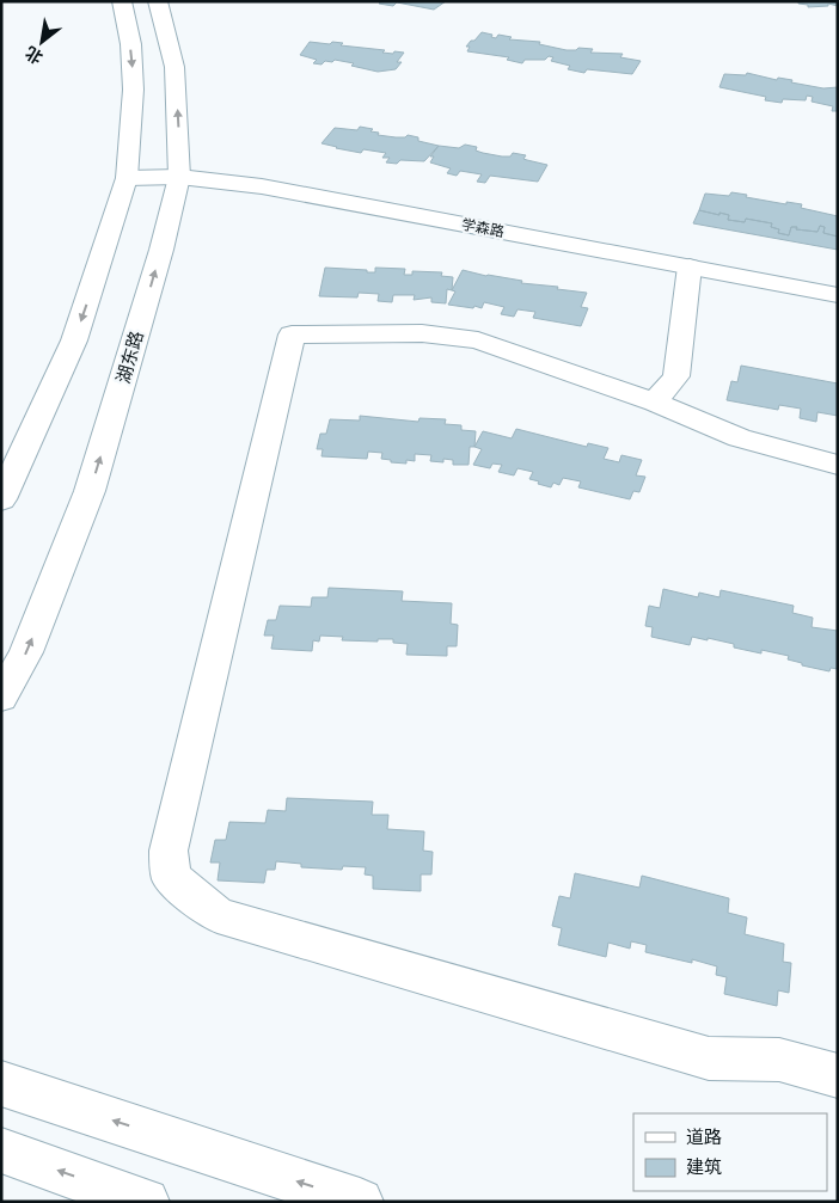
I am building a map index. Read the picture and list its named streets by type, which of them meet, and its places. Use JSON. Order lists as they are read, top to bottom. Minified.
{"streets":{"main road":["学森路","湖东路"]},"crossings":[["学森路","湖东路"]],"legend":["道路","建筑"],"north":"bottom left"}
